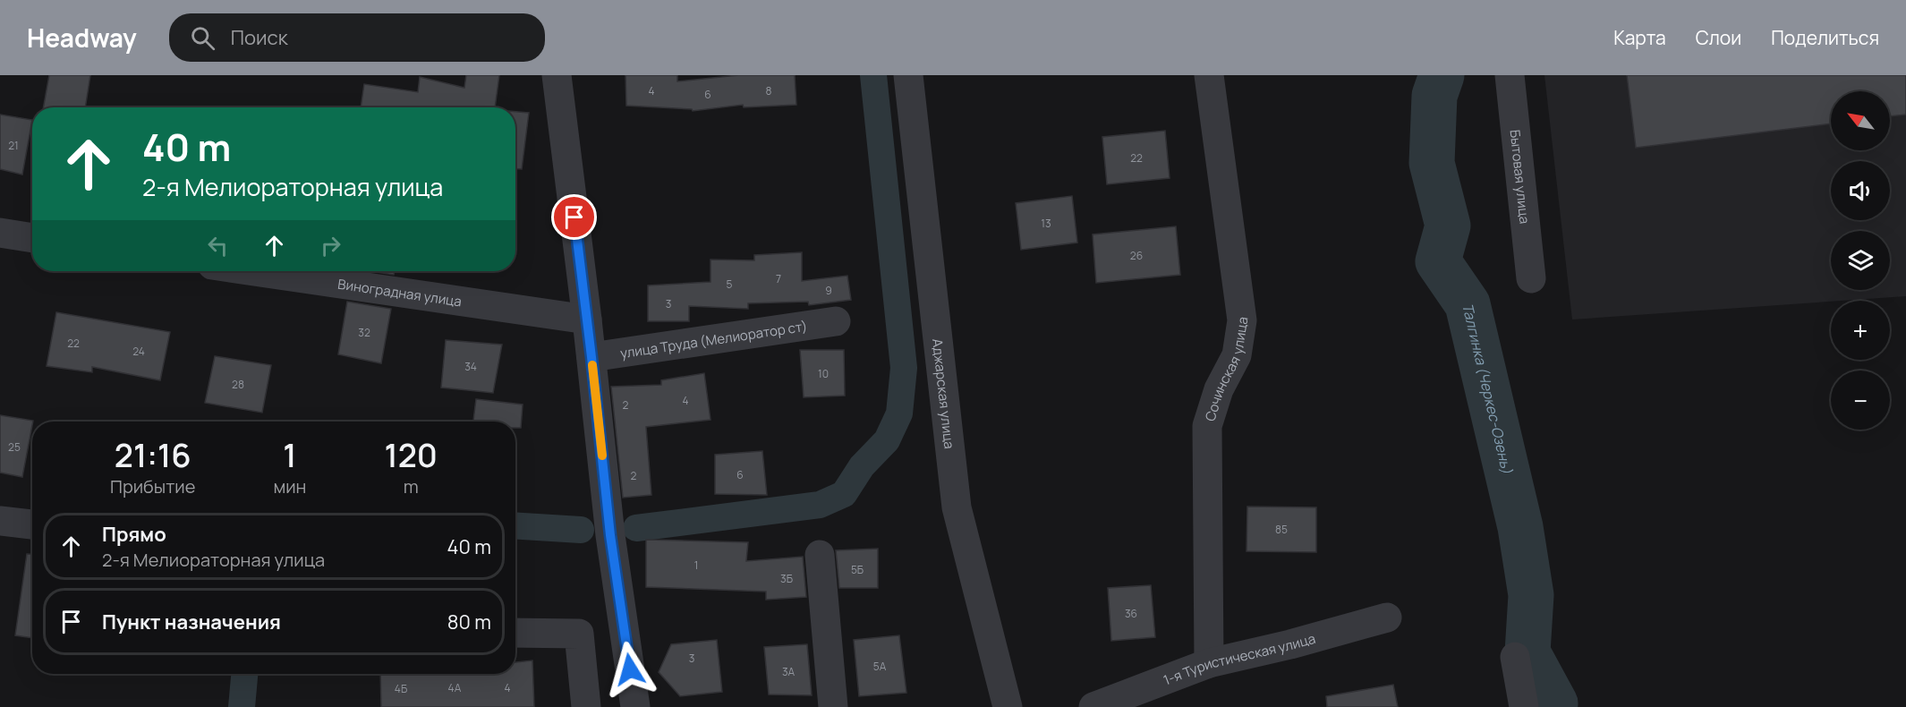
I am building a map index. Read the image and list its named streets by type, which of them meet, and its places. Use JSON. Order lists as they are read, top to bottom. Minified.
{"streets":{"street":["Бытовая улица","Виноградная улица","улица Труда (Мелиоратор ст)","Сочинская улица","Аджарская улица","1-я Туристическая улица"]},"crossings":[["Сочинская улица","1-я Туристическая улица"]],"water":["Талгинка (Черкес-Озень)"],"house_numbers":["4","8","6","21","22","13","26","7","5","9","3","32","22","24","34","10","28","4","2","25","6","2","85","1","5Б","3Б","36","3","5А","3А","4А","4","4Б"],"north":"top left","page":{"header":"Headway","search":"Поиск","nav":["Карта","Слои","Поделиться"],"map_buttons":["+","−"],"turn":["40 m","2-я Мелиораторная улица"],"eta":["21:16","Прибытие","1","мин","120","m"],"list":[{"name":"Прямо","note":"2-я Мелиораторная улица","value":"40 m"},{"name":"Пункт назначения","value":"80 m"}]}}
